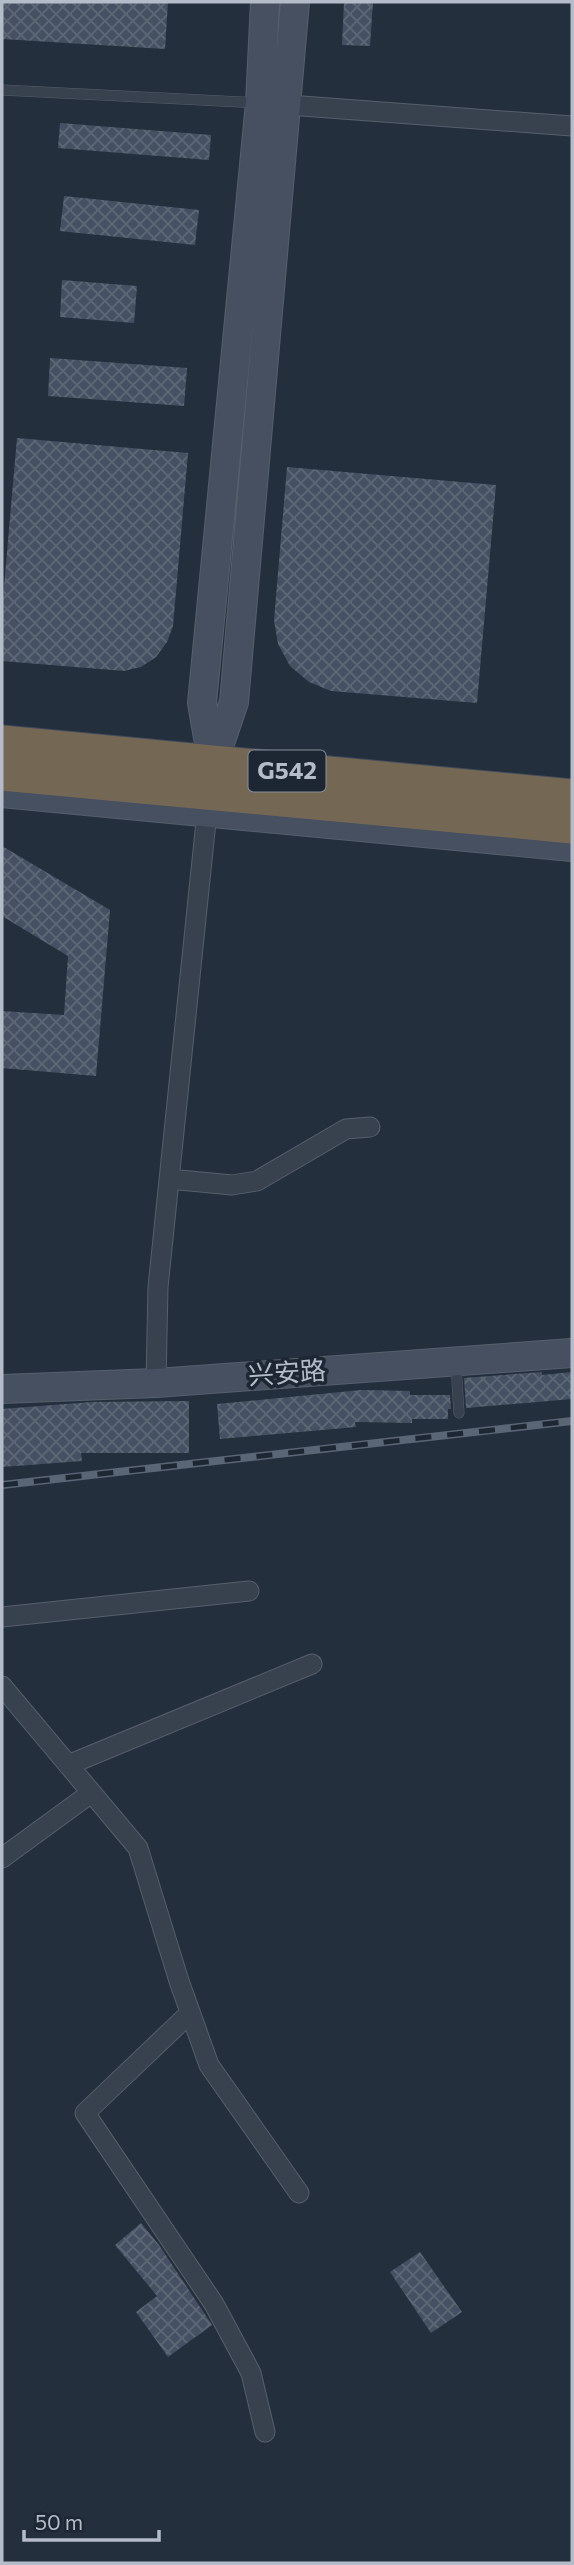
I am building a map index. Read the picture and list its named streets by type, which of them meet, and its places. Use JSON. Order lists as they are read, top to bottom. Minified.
{"streets":{"highway":["G542"],"main road":["兴安路"]},"scale_bar":"50 m"}
